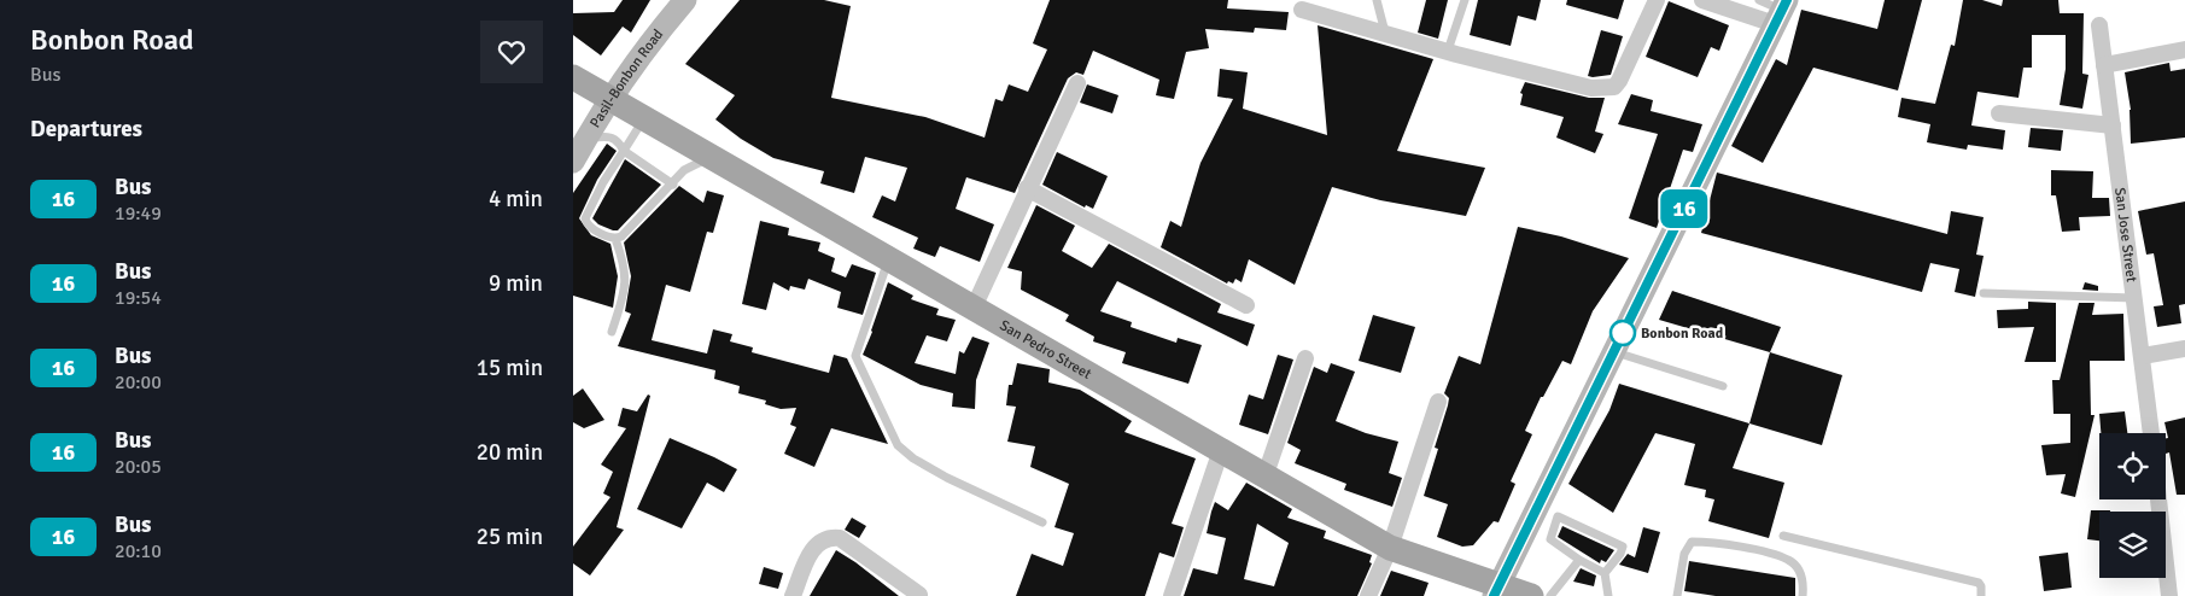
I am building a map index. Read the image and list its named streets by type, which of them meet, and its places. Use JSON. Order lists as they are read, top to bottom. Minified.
{"streets":{"main road":["Pasil-Bonbon Road","San Pedro Street"],"street":["San Jose Street"]},"crossings":[["Pasil-Bonbon Road","San Pedro Street"]],"places":["Bonbon Road"],"lines":["bus line 16"],"page":{"heading":[["Bonbon Road","Bus"],"Departures"],"on_map":"16","list":[{"mark":"16","name":"Bus","note":"19:49","value":"4 min"},{"mark":"16","name":"Bus","note":"19:54","value":"9 min"},{"mark":"16","name":"Bus","note":"20:00","value":"15 min"},{"mark":"16","name":"Bus","note":"20:05","value":"20 min"},{"mark":"16","name":"Bus","note":"20:10","value":"25 min"}]}}
